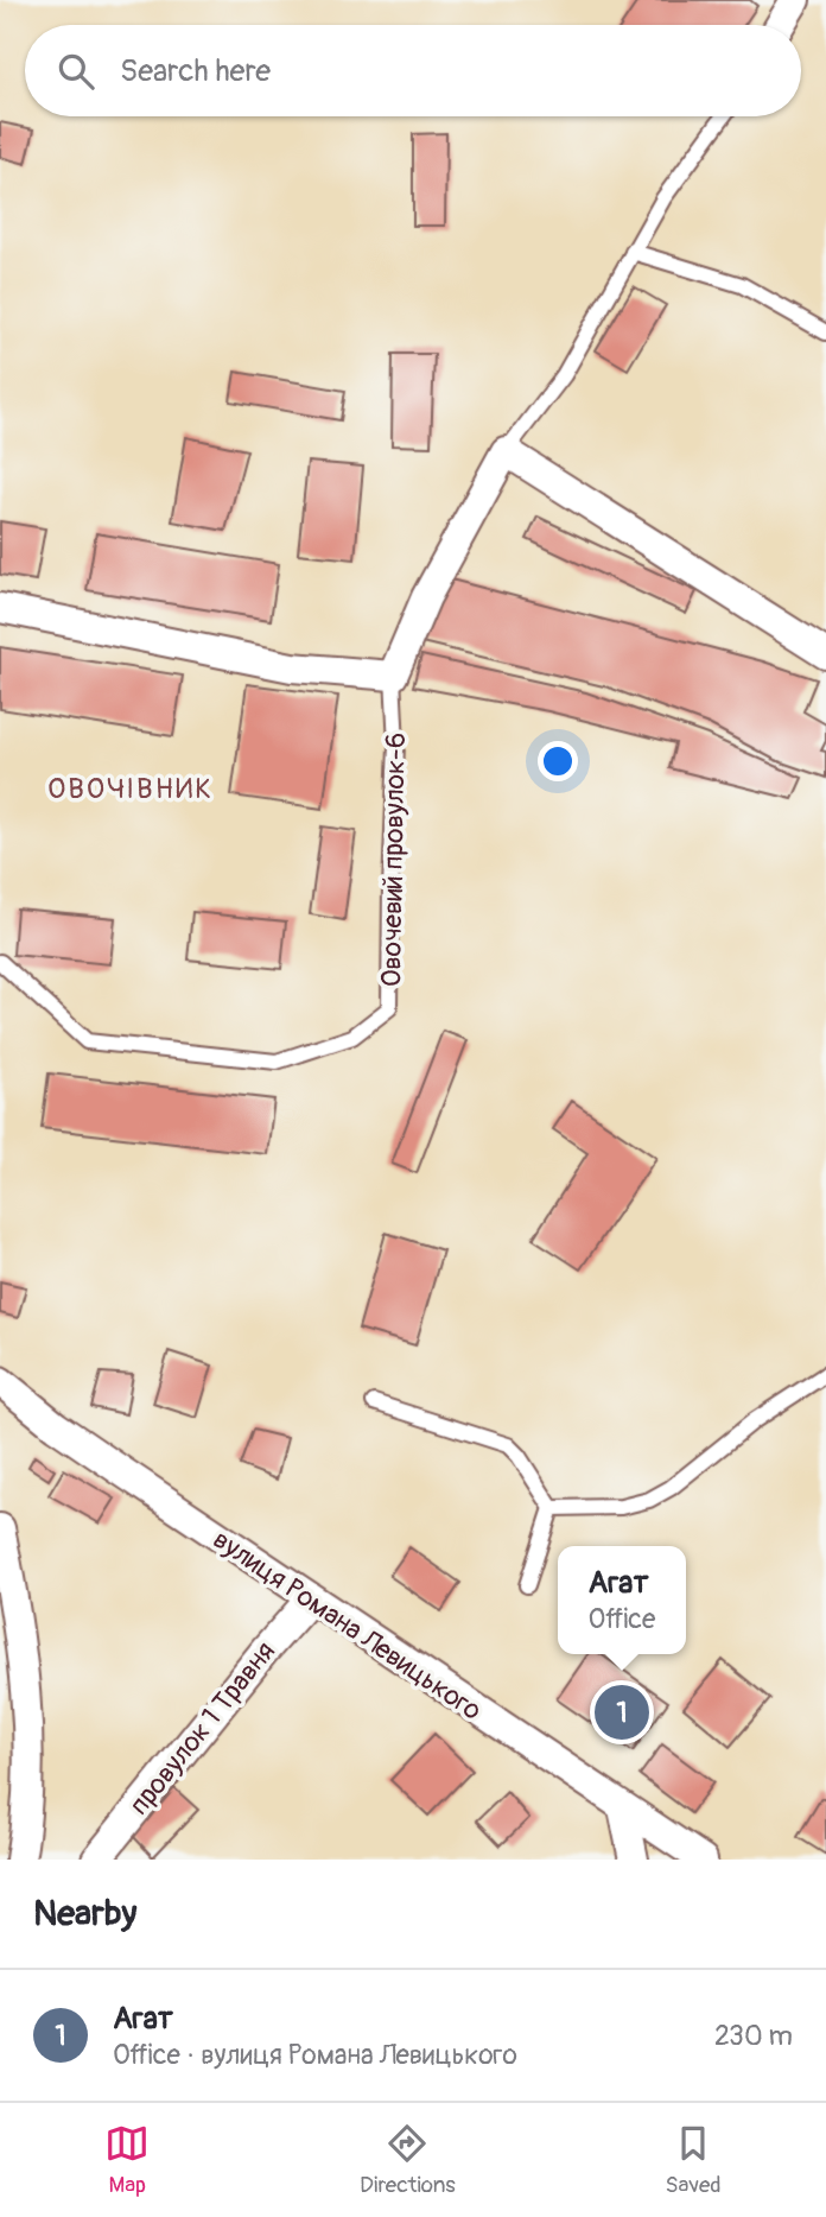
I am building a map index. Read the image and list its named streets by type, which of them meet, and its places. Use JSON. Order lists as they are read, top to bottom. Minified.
{"streets":{"street":["вулиця Романа Левицького","провулок 1 Травня"],"lane":["Овочевий провулок-6"]},"crossings":[["вулиця Романа Левицького","провулок 1 Травня"]],"districts":["ОВОЧІВНИК"],"page":{"search":"Search here","popup":["Агат","Office"],"pins":"1","heading":"Nearby","list":[{"mark":"1","name":"Агат","note":"Office · вулиця Романа Левицького","value":"230 m"}],"nav":["Map","Directions","Saved"]}}
